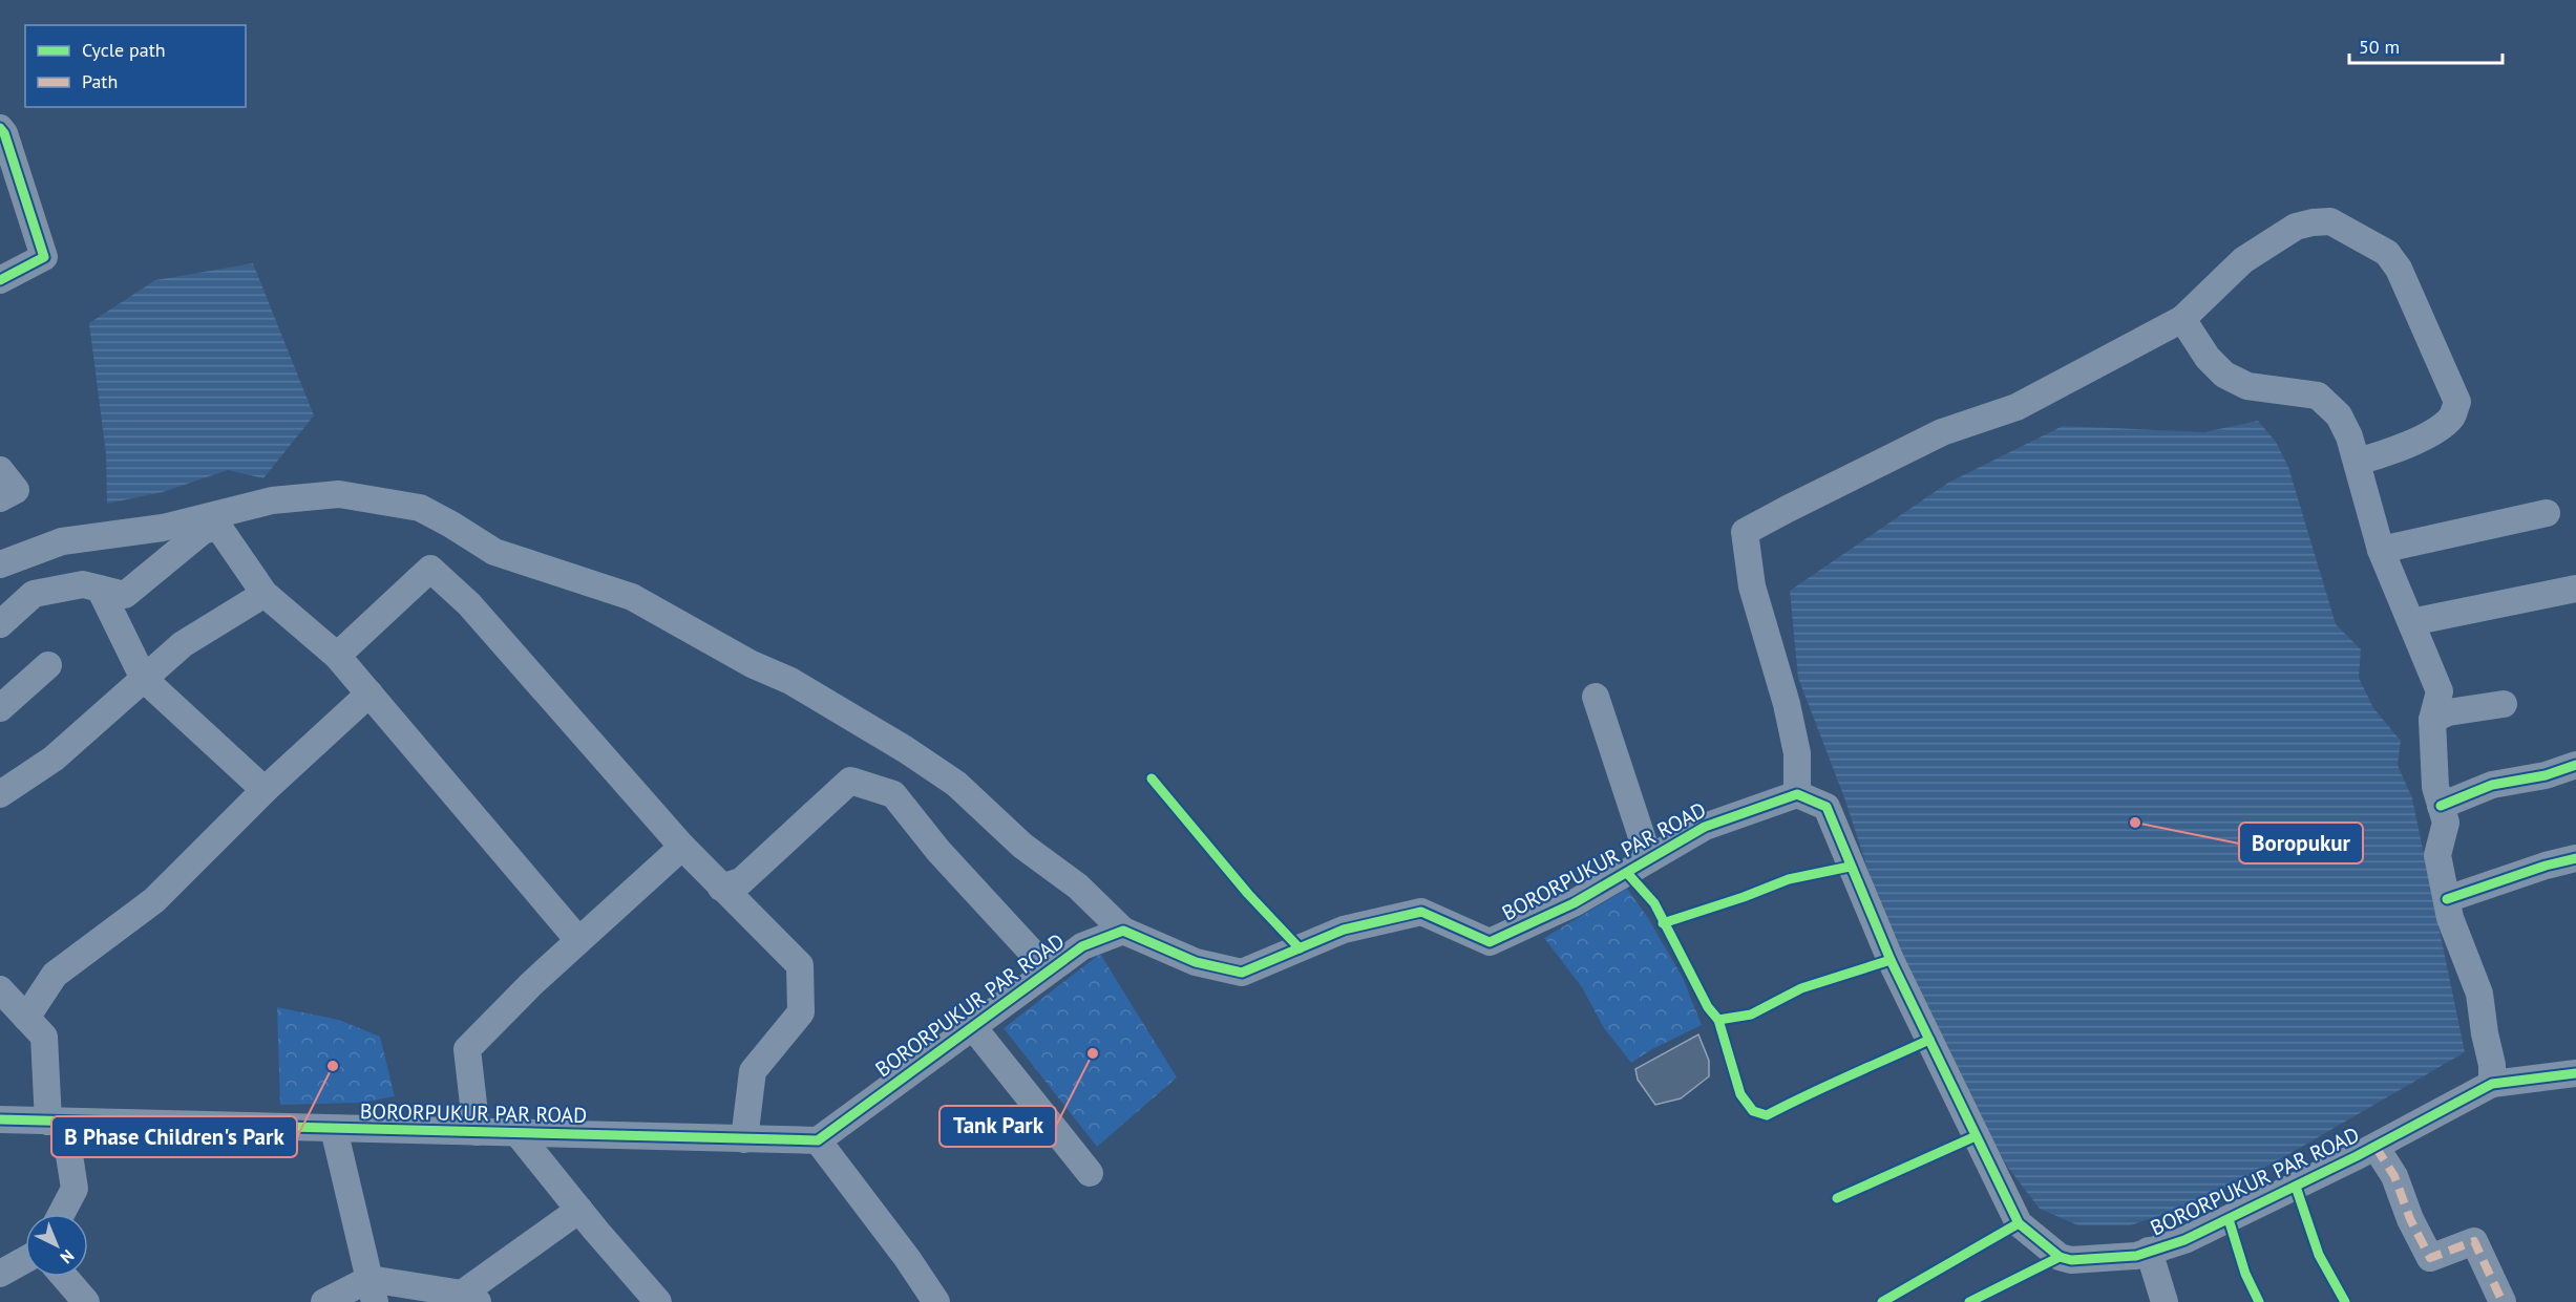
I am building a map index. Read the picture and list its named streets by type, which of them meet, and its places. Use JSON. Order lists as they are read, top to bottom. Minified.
{"streets":{"street":["BORORPUKUR PAR ROAD"]},"places":["Boropukur","Tank Park","B Phase Children's Park"],"legend":["Cycle path","Path"],"scale_bar":"50 m","north":"bottom right"}
